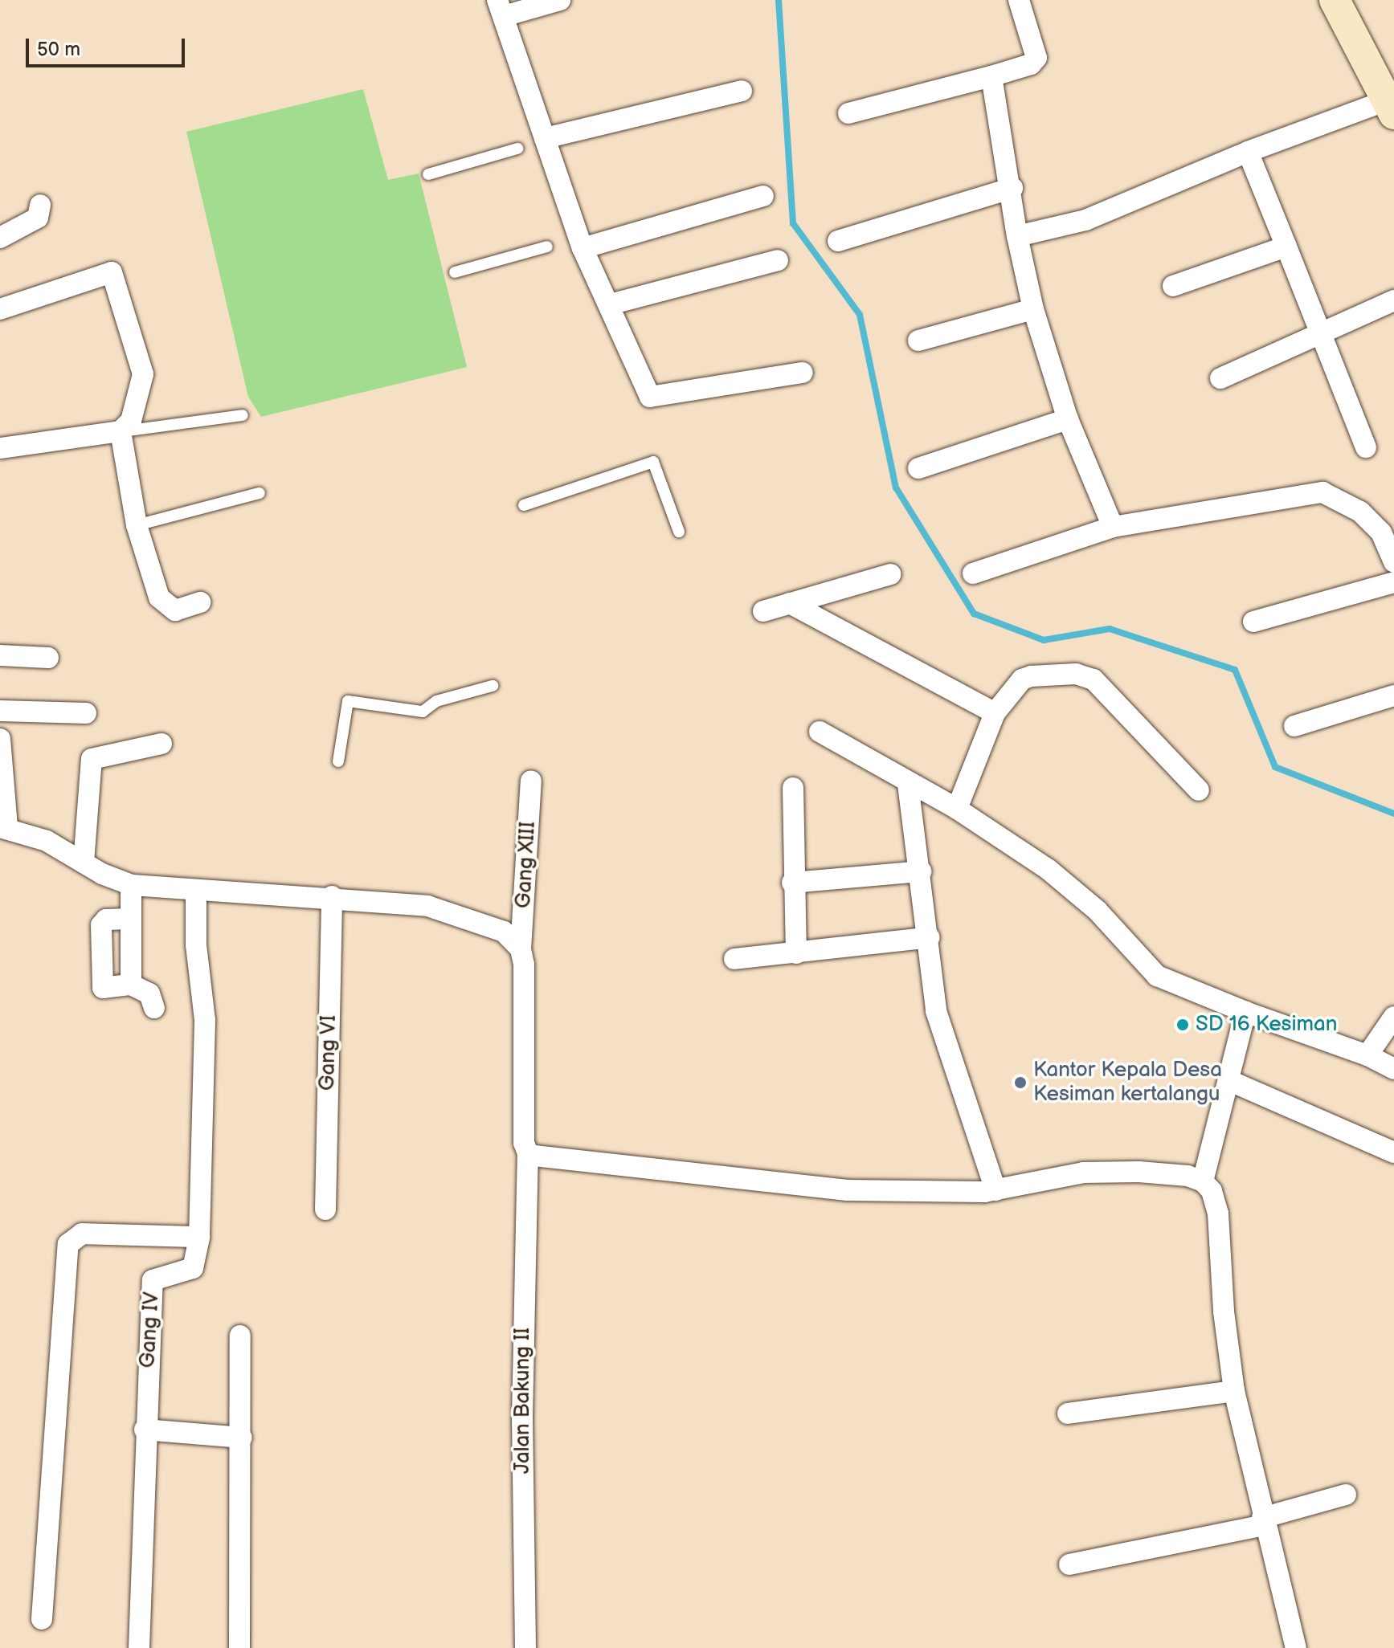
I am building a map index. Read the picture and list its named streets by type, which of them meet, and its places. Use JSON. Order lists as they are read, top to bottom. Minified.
{"streets":{"street":["Gang XIII","Gang VI","Gang IV","Jalan Bakung II"]},"crossings":[["Gang XIII","Jalan Bakung II"]],"places":["SD 16 Kesiman","Kantor Kepala Desa Kesiman kertalangu"],"scale_bar":"50 m"}
